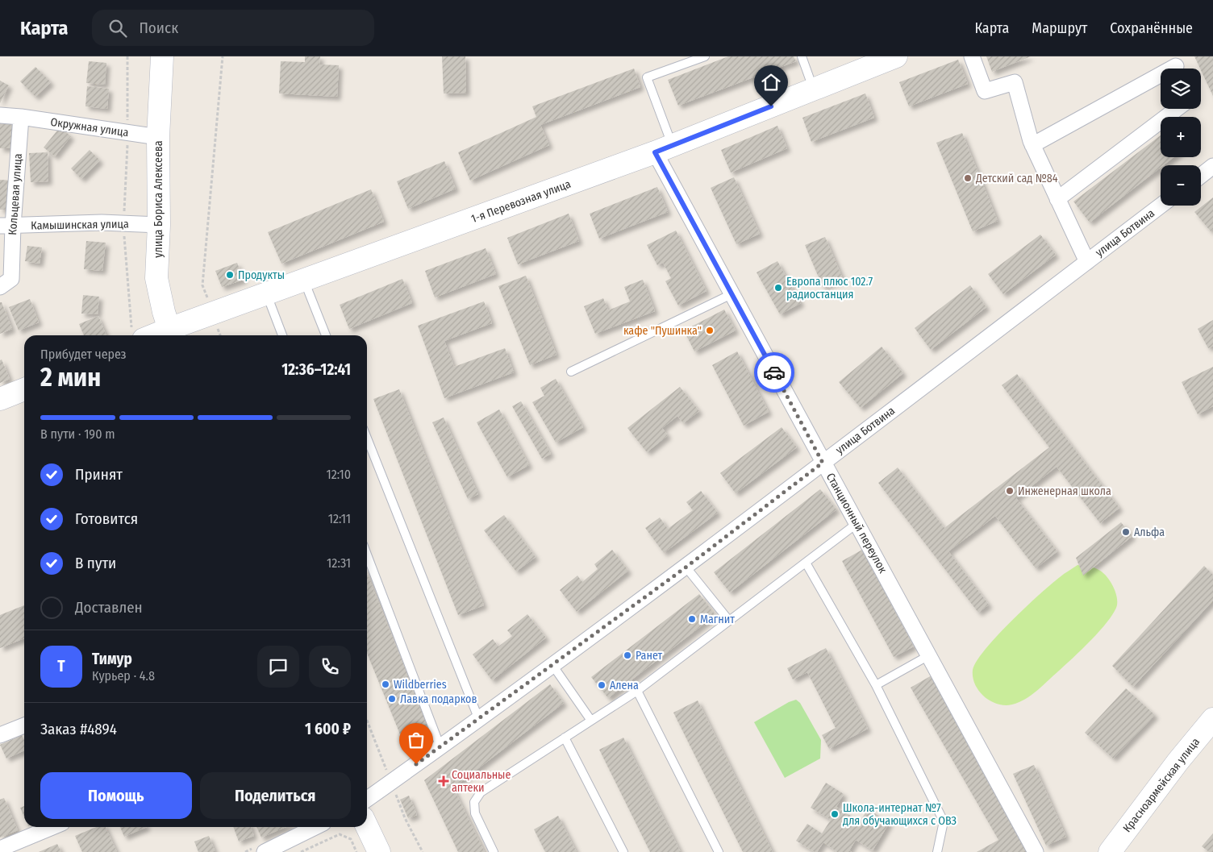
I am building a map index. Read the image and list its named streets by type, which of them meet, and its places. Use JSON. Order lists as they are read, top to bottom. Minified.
{"streets":{"main road":["улица Бориса Алексеева","1-я Перевозная улица","Красноармейская улица"],"street":["Окружная улица","Кольцевая улица","Камышинская улица","улица Ботвина","Станционный переулок"]},"crossings":[["Окружная улица","Кольцевая улица"],["Окружная улица","улица Бориса Алексеева"],["Кольцевая улица","Камышинская улица"],["улица Бориса Алексеева","1-я Перевозная улица"],["улица Бориса Алексеева","Камышинская улица"],["1-я Перевозная улица","Станционный переулок"],["улица Ботвина","Станционный переулок"]],"places":{"other":["Детский сад №84","Продукты","Европа плюс 102.7 радиостанция","кафе \"Пушинка\"","Инженерная школа","Альфа","Магнит","Ранет","Wildberries","Алена","Лавка подарков","Школа-интернат №7 для обучающихся с ОВЗ"],"health":["Социальные аптеки"]},"page":{"header":"Карта","search":"Поиск","nav":["Карта","Маршрут","Сохранённые"],"map_buttons":["+","−"],"heading":["2 мин","Прибудет через","12:36–12:41"],"panel":["Тимур","Курьер · 4.8","Заказ #4894","1 600 ₽"],"bar":"В пути · 190 m","list":[["Принят","12:10"],["Готовится","12:11"],["В пути","12:31"],"Доставлен"],"round":"Т","buttons":["Помощь","Поделиться"]}}
